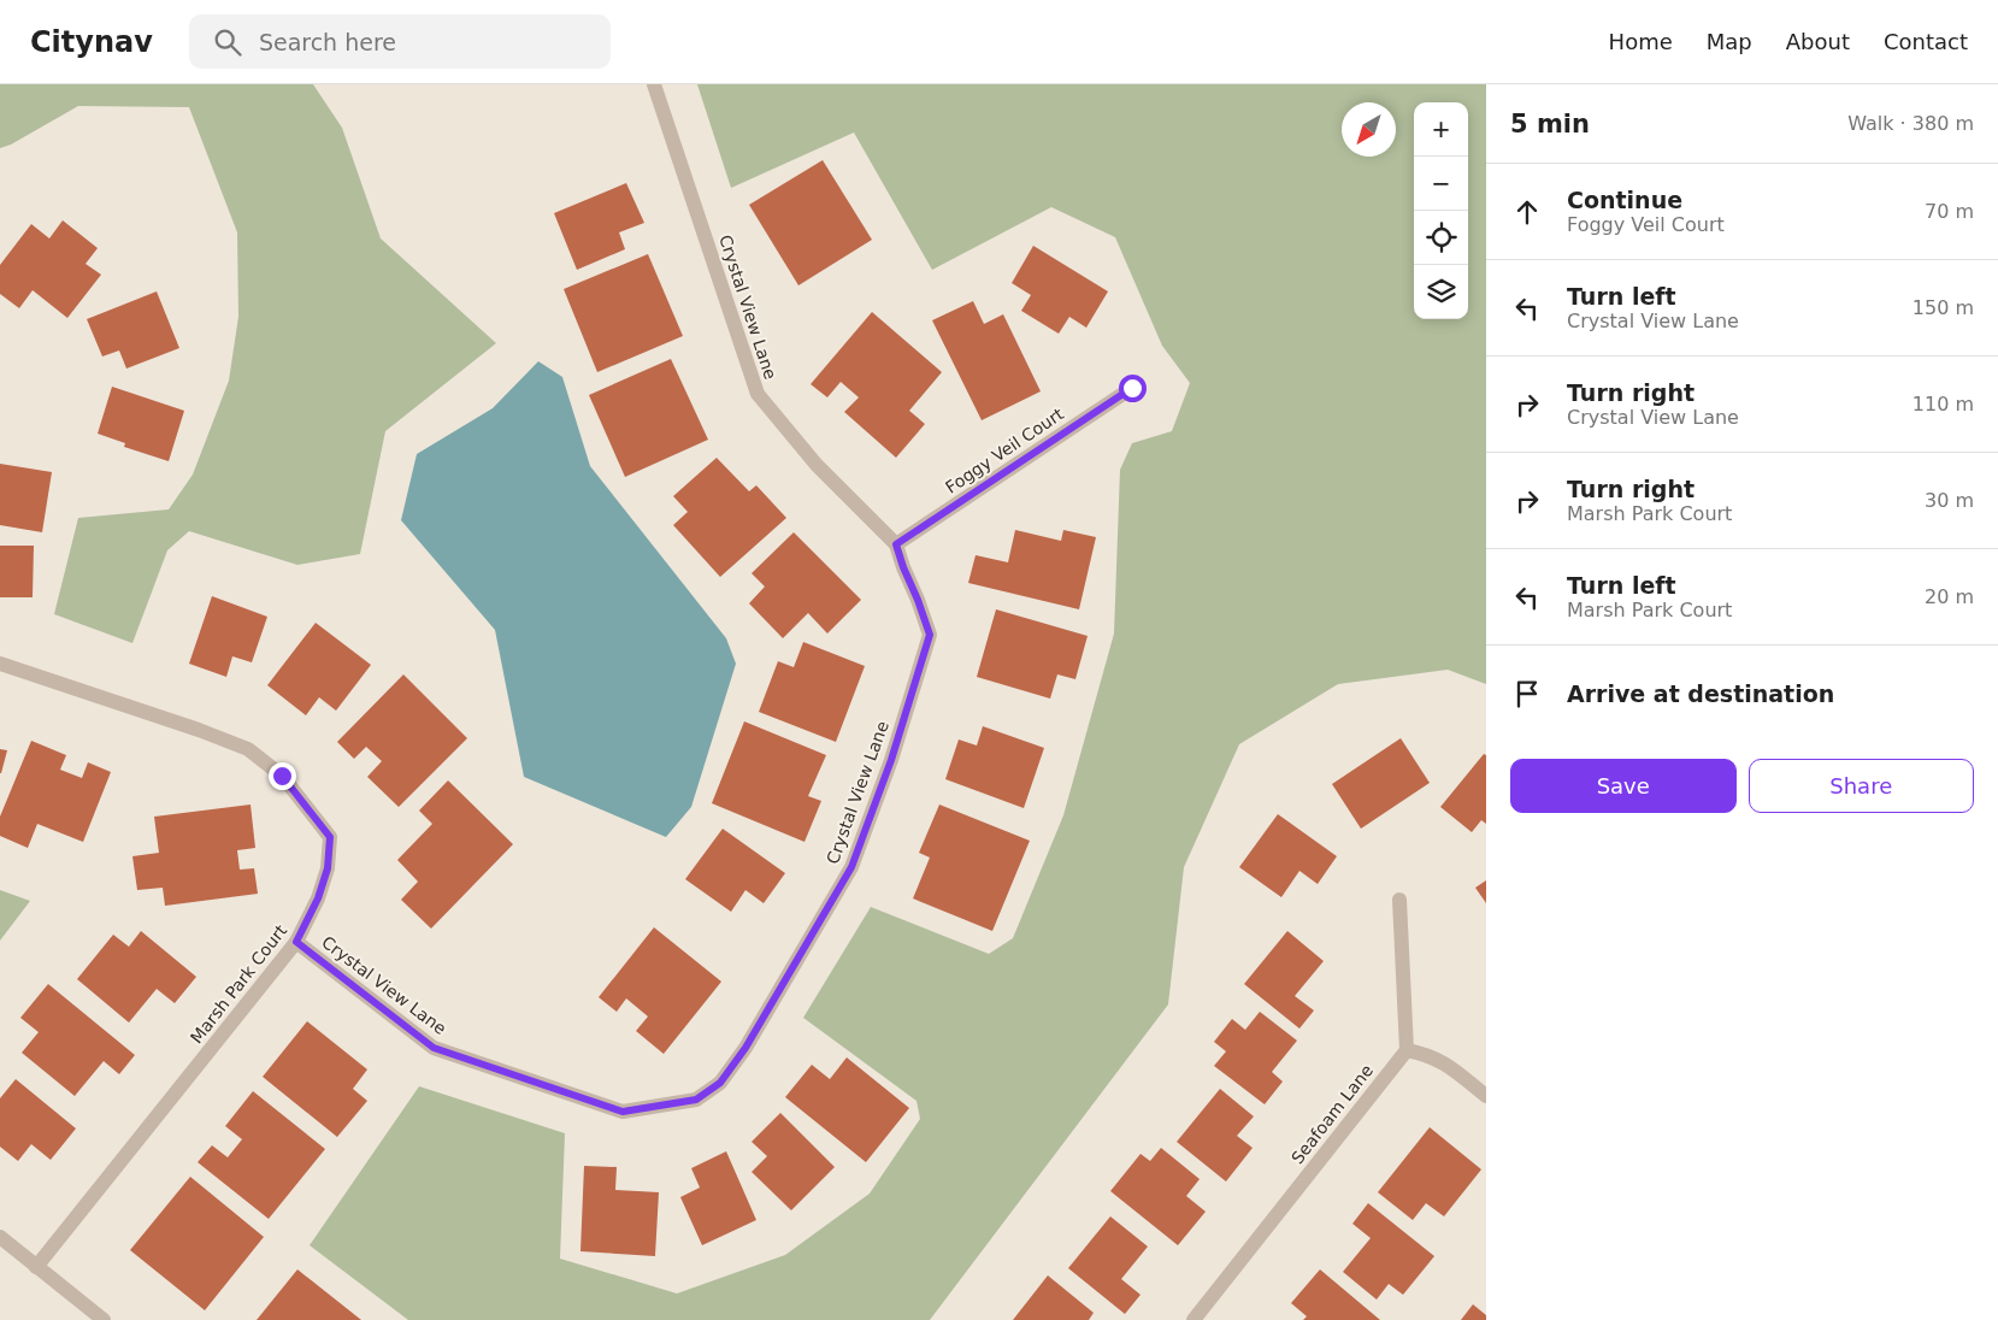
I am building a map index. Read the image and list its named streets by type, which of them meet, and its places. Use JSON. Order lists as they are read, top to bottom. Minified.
{"streets":{"street":["Crystal View Lane","Foggy Veil Court","Marsh Park Court","Seafoam Lane"]},"crossings":[["Crystal View Lane","Foggy Veil Court"],["Crystal View Lane","Marsh Park Court"]],"north":"bottom left","page":{"header":"Citynav","search":"Search here","nav":["Home","Map","About","Contact"],"heading":["5 min","Walk · 380 m"],"map_buttons":["+","−"],"list":[["Continue","Foggy Veil Court","70 m"],["Turn left","Crystal View Lane","150 m"],["Turn right","Crystal View Lane","110 m"],["Turn right","Marsh Park Court","30 m"],["Turn left","Marsh Park Court","20 m"],"Arrive at destination"],"buttons":["Save","Share"]}}
